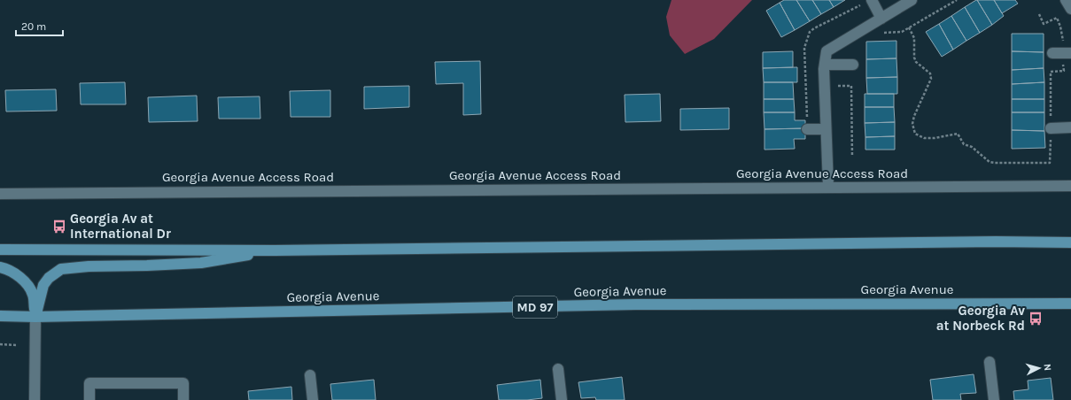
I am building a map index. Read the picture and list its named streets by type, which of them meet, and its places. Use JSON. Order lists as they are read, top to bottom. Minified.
{"streets":{"main road":["Georgia Avenue","MD 97"],"street":["Georgia Avenue Access Road"]},"places":{"bus stop":["Georgia Av at International Dr","Georgia Av at Norbeck Rd"]},"scale_bar":"20 m","north":"right"}
